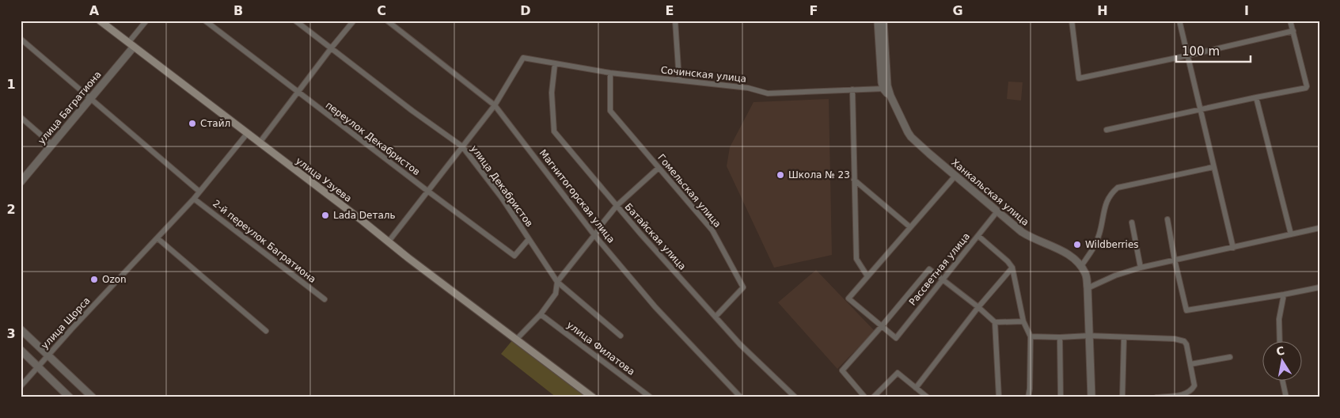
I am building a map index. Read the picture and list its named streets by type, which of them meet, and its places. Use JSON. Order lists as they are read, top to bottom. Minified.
{"streets":{"main road":["улица Узуева"],"street":["Сочинская улица","улица Багратиона","переулок Декабристов","улица Декабристов","Гомельская улица","Ханкальская улица","Магнитогорская улица","Батайская улица","2-й переулок Багратиона","Рассветная улица","улица Щорса","улица Филатова"]},"crossings":[["Сочинская улица","Гомельская улица"],["Сочинская улица","Ханкальская улица"],["Сочинская улица","Магнитогорская улица"],["Сочинская улица","Батайская улица"],["улица Багратиона","улица Узуева"],["переулок Декабристов","улица Декабристов"],["улица Узуева","улица Щорса"],["Гомельская улица","Батайская улица"],["Ханкальская улица","Рассветная улица"],["2-й переулок Багратиона","улица Щорса"]],"places":["Стайл","Школа № 23","Lada Dеталь","Wildberries","Ozon"],"scale_bar":"100 m","north":"top","grid":{"columns":["A","B","C","D","E","F","G","H","I"],"rows":["1","2","3"]}}
